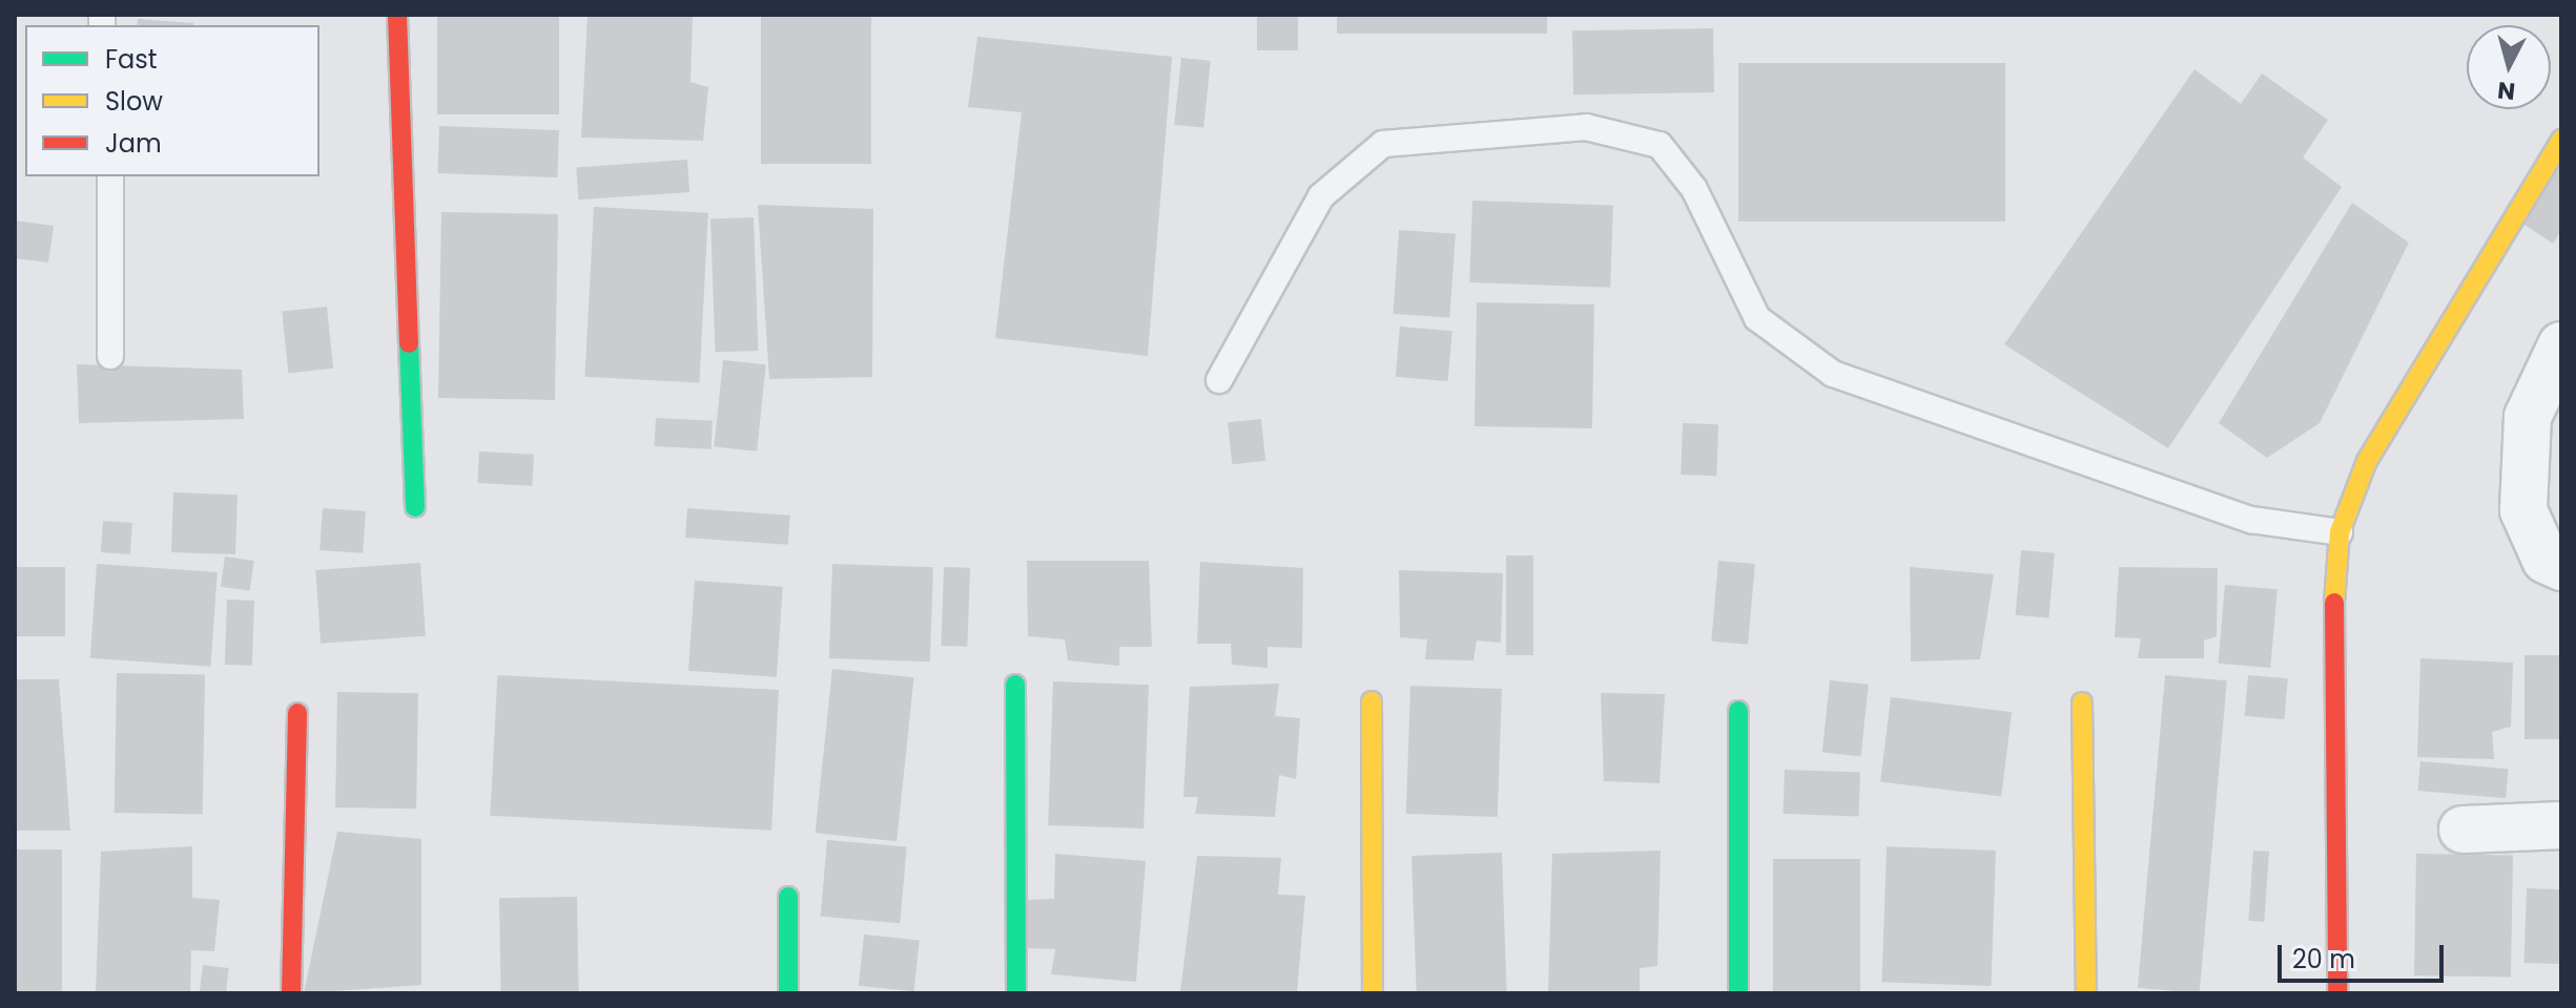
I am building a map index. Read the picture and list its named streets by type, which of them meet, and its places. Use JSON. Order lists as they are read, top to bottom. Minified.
{"legend":["Fast","Slow","Jam"],"scale_bar":"20 m","north":"bottom"}
